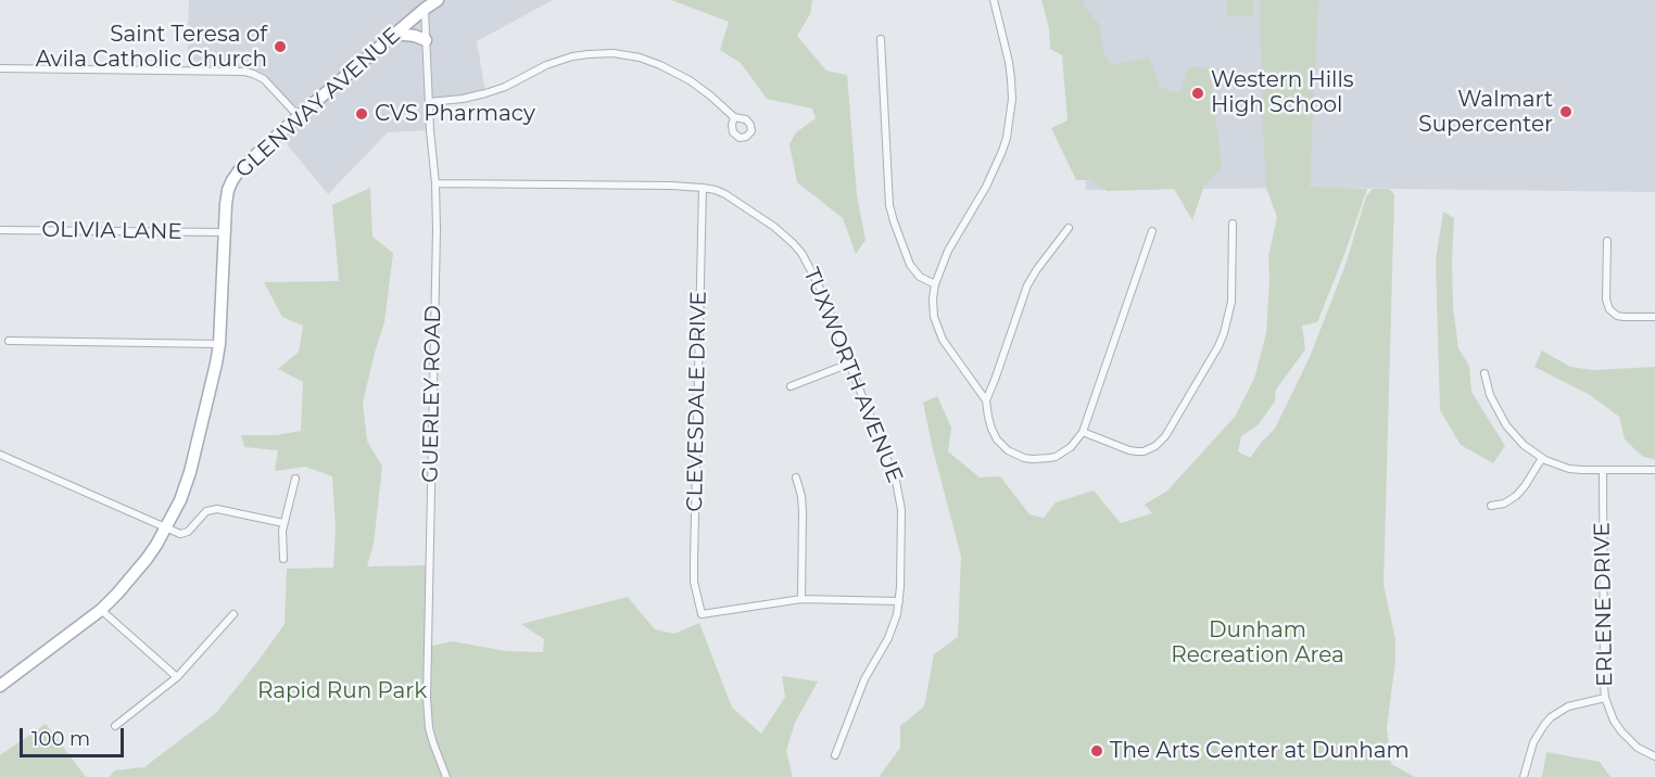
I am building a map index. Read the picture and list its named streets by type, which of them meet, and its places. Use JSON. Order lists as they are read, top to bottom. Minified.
{"streets":{"main road":["GLENWAY AVENUE"],"street":["OLIVIA LANE","TUXWORTH AVENUE","GUERLEY ROAD","CLEVESDALE DRIVE","ERLENE DRIVE"]},"crossings":[["GLENWAY AVENUE","OLIVIA LANE"],["GLENWAY AVENUE","GUERLEY ROAD"],["TUXWORTH AVENUE","GUERLEY ROAD"],["TUXWORTH AVENUE","CLEVESDALE DRIVE"]],"parks":["Dunham Recreation Area","Rapid Run Park"],"places":["Saint Teresa of Avila Catholic Church","Western Hills High School","Walmart Supercenter","CVS Pharmacy","The Arts Center at Dunham"],"scale_bar":"100 m"}
